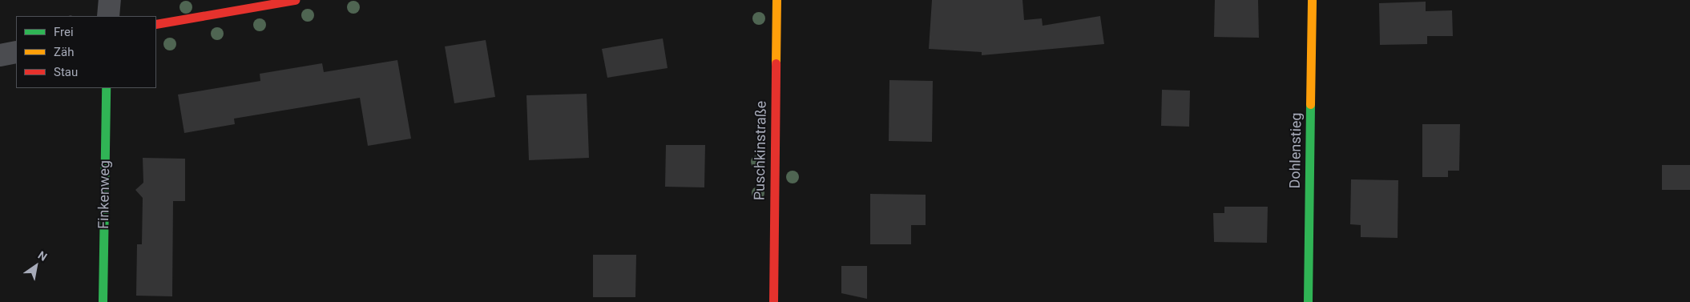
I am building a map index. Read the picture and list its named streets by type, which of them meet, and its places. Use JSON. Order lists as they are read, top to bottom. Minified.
{"streets":{"street":["Puschkinstraße","Dohlenstieg","Finkenweg"]},"legend":["Frei","Zäh","Stau"],"north":"top right"}
